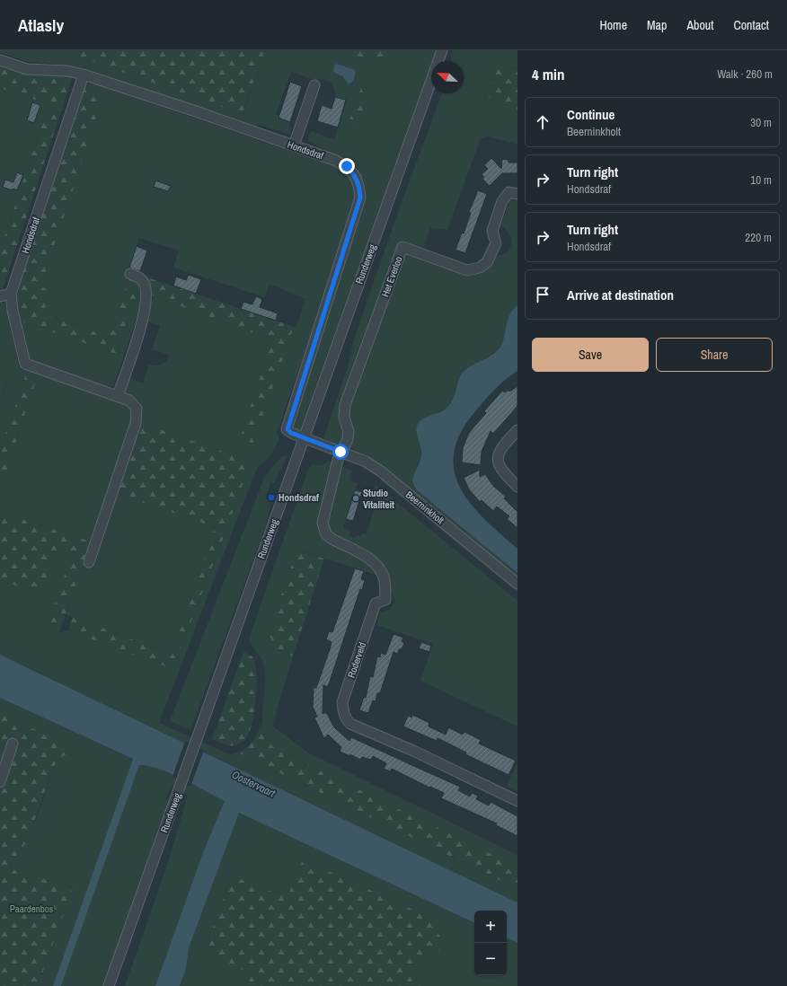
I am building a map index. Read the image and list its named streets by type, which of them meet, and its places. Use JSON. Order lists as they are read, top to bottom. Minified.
{"streets":{"street":["Hondsdraf","Runderweg","Het Everloo","Beerninkholt","Roderveld"]},"crossings":[["Hondsdraf","Runderweg"],["Hondsdraf","Beerninkholt"],["Runderweg","Beerninkholt"],["Het Everloo","Beerninkholt"],["Het Everloo","Roderveld"],["Beerninkholt","Roderveld"]],"water":["Oostervaart"],"parks":["Paardenbos"],"places":{"transit":["Hondsdraf"],"other":["Studio Vitaliteit"]},"north":"top left","page":{"header":"Atlasly","nav":["Home","Map","About","Contact"],"heading":["4 min","Walk · 260 m"],"list":[["Continue","Beerninkholt","30 m"],["Turn right","Hondsdraf","10 m"],["Turn right","Hondsdraf","220 m"],"Arrive at destination"],"buttons":["Save","Share"],"map_buttons":["+","−"]}}
